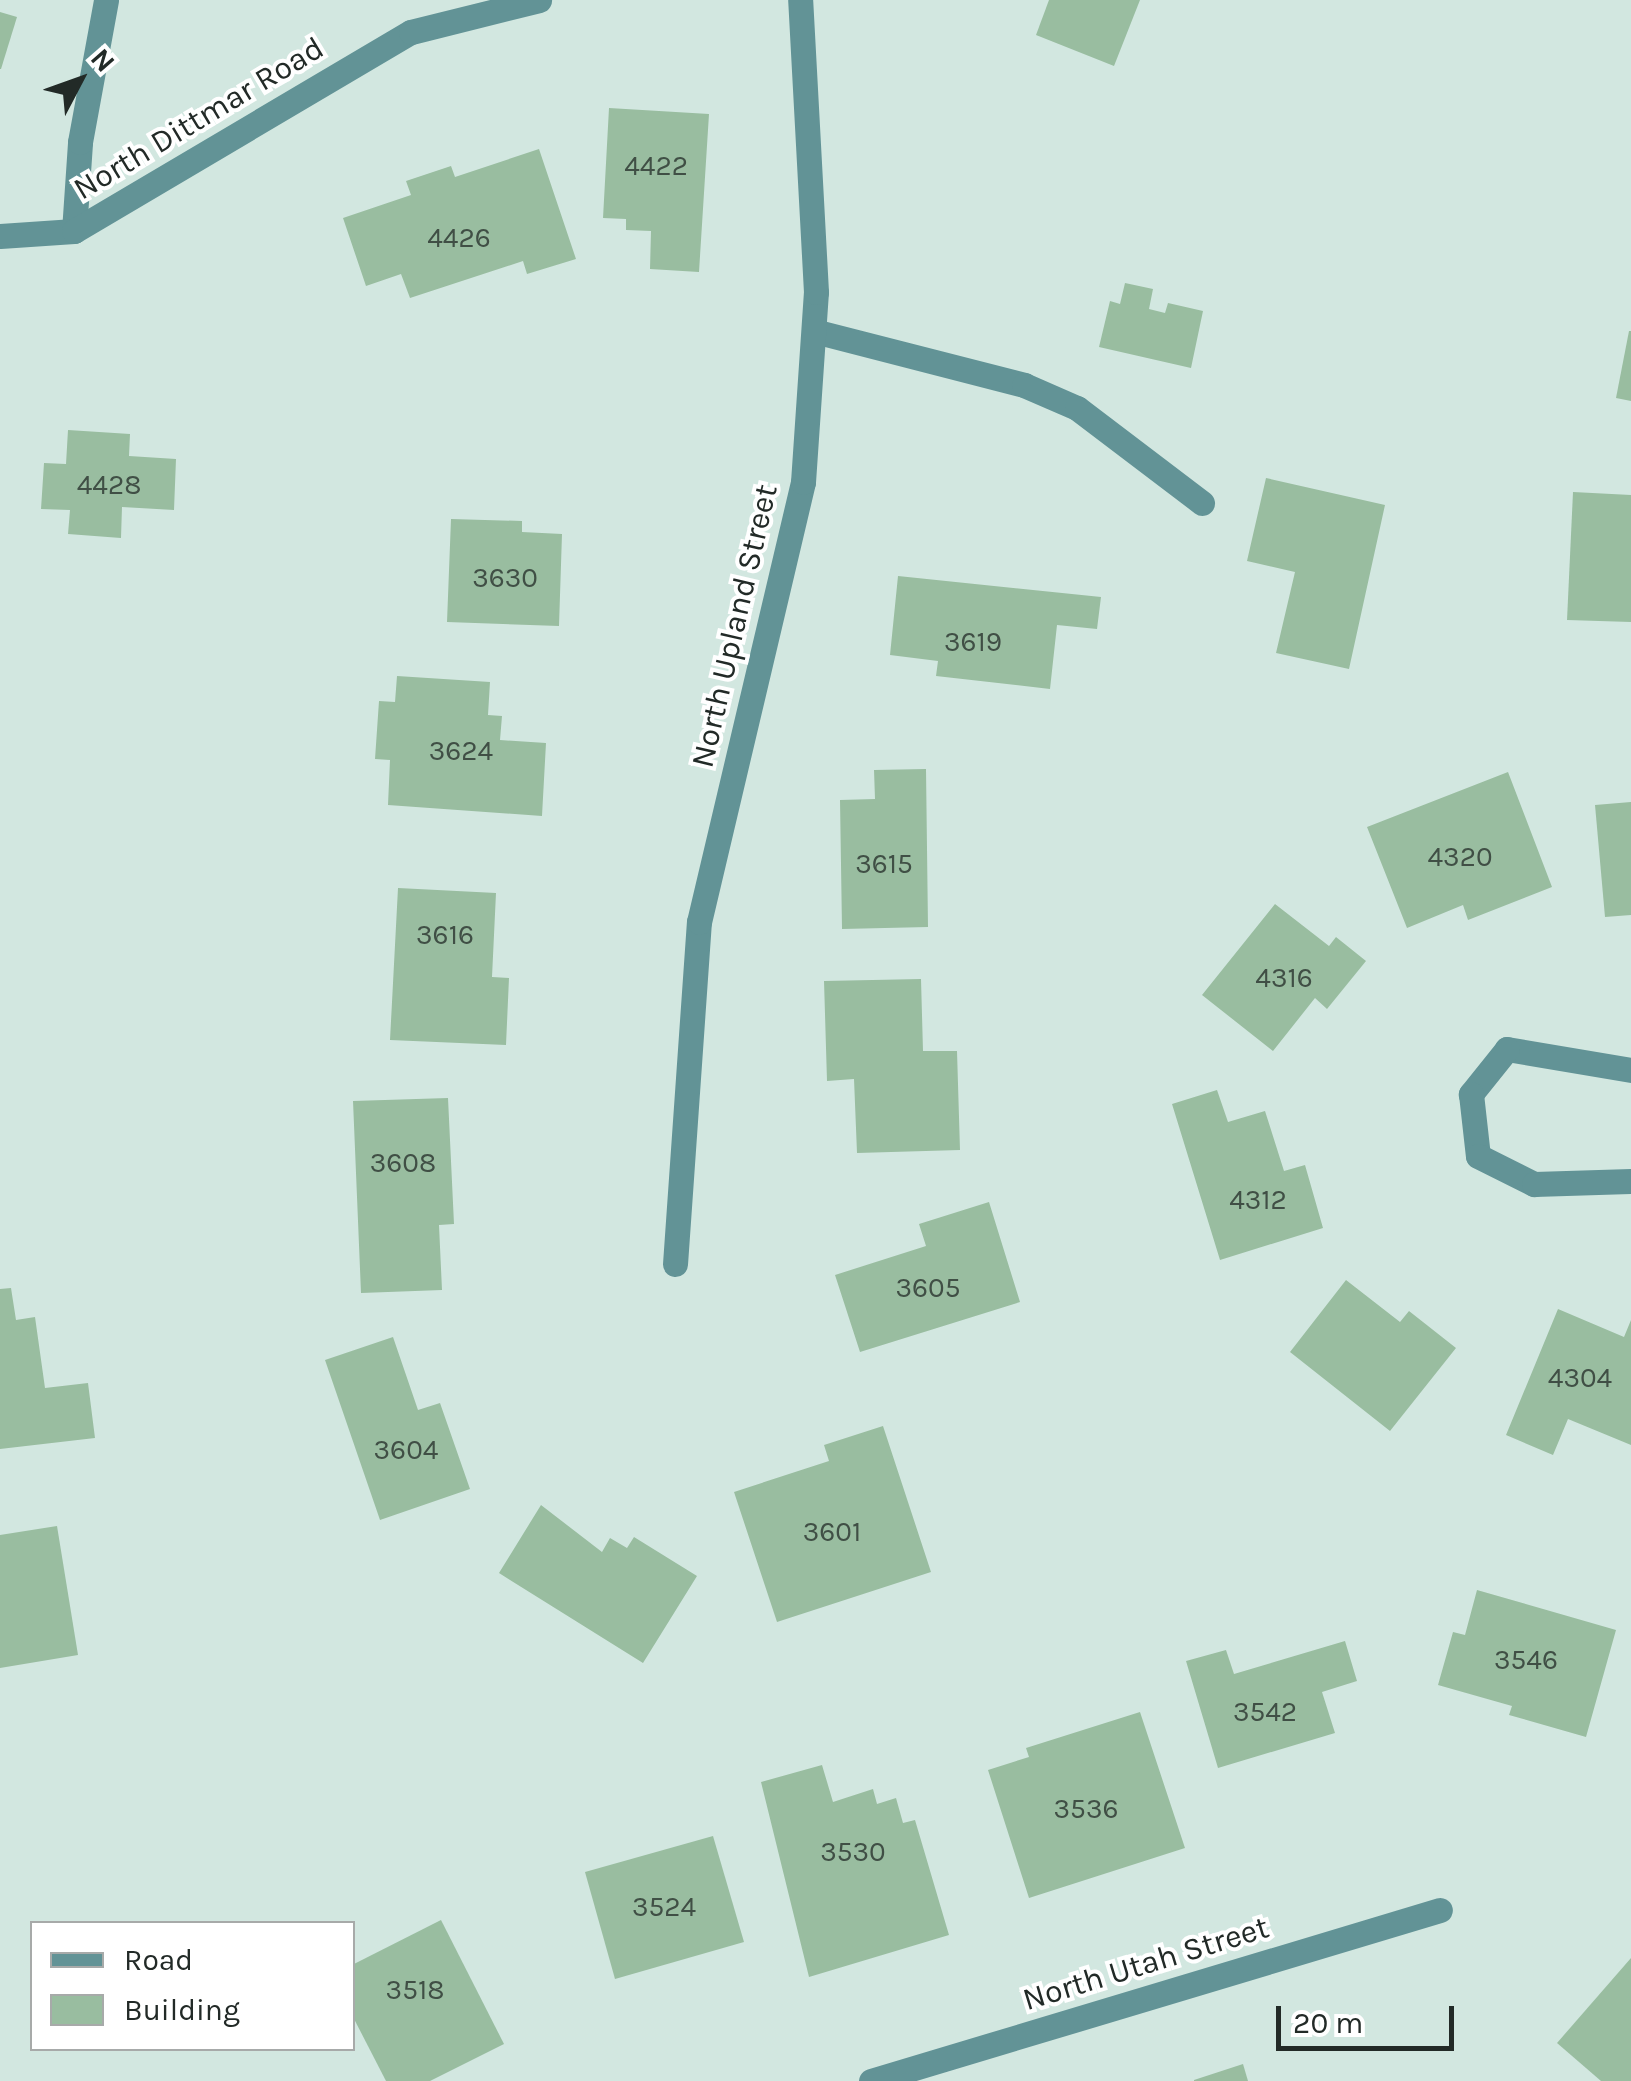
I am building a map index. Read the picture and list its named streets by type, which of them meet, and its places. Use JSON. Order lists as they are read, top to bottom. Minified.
{"streets":{"street":["North Dittmar Road","North Upland Street","North Utah Street"]},"house_numbers":["4422","4426","4428","3630","3619","3624","4320","3615","3616","4316","3608","4312","3605","4304","3604","3601","3546","3542","3536","3530","3524","3518"],"legend":["Road","Building"],"scale_bar":"20 m","north":"top right"}
